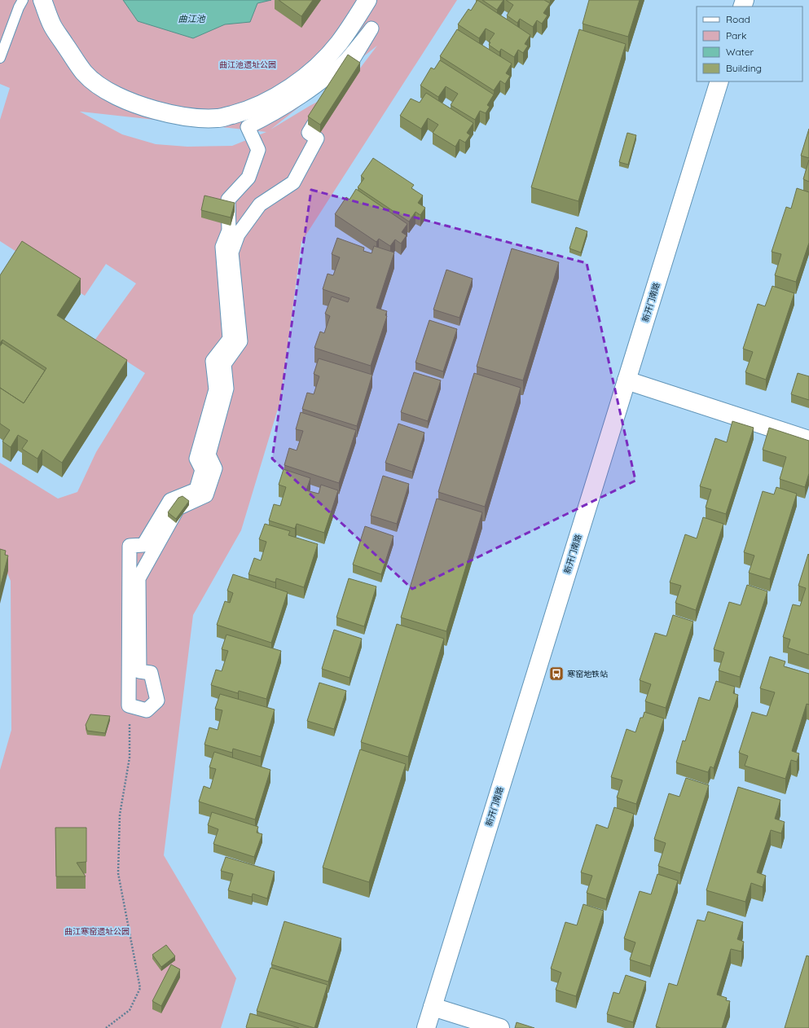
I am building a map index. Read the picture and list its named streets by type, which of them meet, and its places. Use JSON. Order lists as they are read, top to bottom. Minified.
{"streets":{"street":["新开门南路"]},"water":["曲江池"],"parks":["曲江池遗址公园","曲江寒窑遗址公园"],"places":{"bus stop":["寒窑地铁站"]},"legend":["Road","Park","Water","Building"]}
